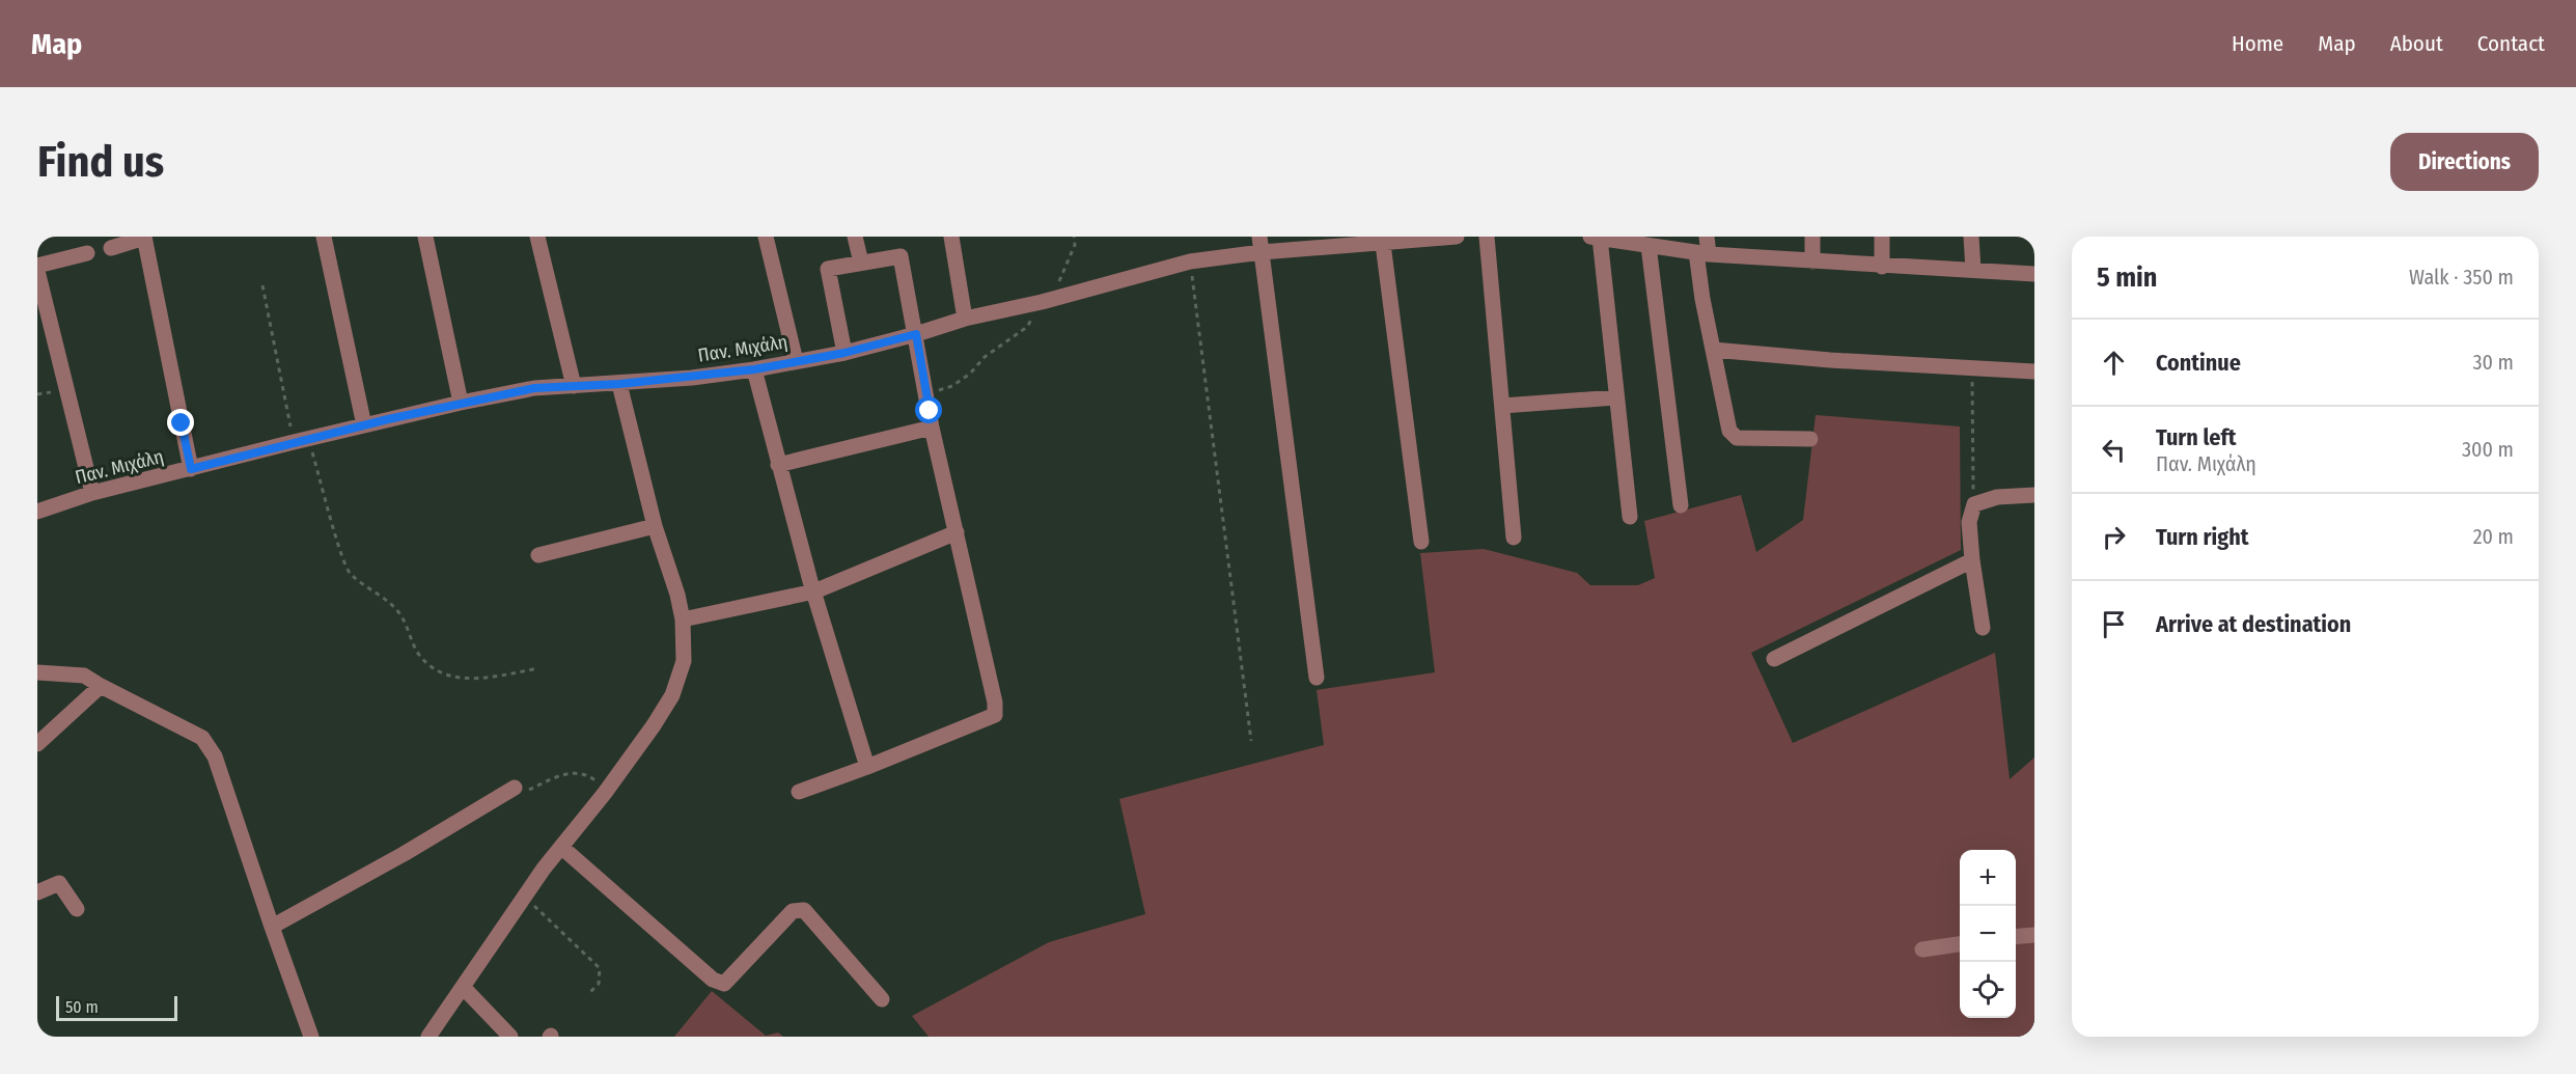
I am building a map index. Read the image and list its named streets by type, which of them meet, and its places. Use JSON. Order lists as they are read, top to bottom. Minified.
{"streets":{"street":["Παν. Μιχάλη"]},"scale_bar":"50 m","page":{"header":"Map","nav":["Home","Map","About","Contact"],"buttons":"Directions","title":"Find us","heading":["5 min","Walk · 350 m"],"list":[["Continue","30 m"],["Turn left","Παν. Μιχάλη","300 m"],["Turn right","20 m"],"Arrive at destination"],"map_buttons":["+","−"],"scale":"50 m"}}
